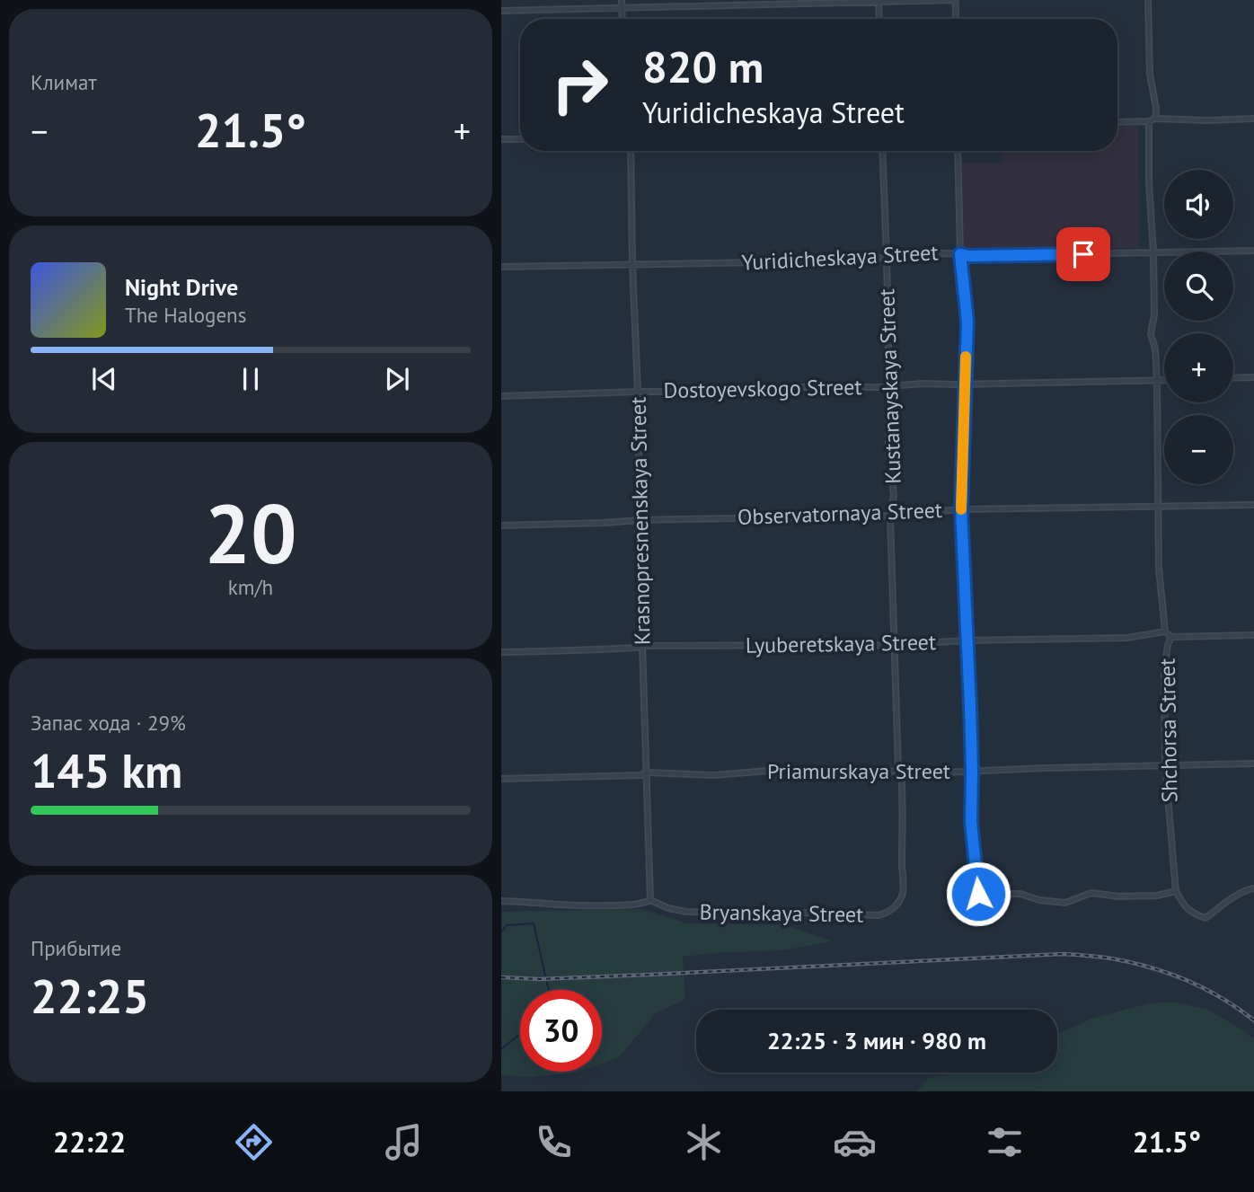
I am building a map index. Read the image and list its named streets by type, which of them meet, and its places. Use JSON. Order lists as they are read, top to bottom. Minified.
{"streets":{"street":["Yuridicheskaya Street","Kustanayskaya Street","Dostoyevskogo Street","Observatornaya Street","Krasnopresnenskaya Street","Lyuberetskaya Street","Shchorsa Street","Priamurskaya Street","Bryanskaya Street"]},"crossings":[["Yuridicheskaya Street","Kustanayskaya Street"],["Yuridicheskaya Street","Krasnopresnenskaya Street"],["Yuridicheskaya Street","Shchorsa Street"],["Kustanayskaya Street","Dostoyevskogo Street"],["Kustanayskaya Street","Observatornaya Street"],["Kustanayskaya Street","Lyuberetskaya Street"],["Kustanayskaya Street","Priamurskaya Street"],["Kustanayskaya Street","Bryanskaya Street"],["Dostoyevskogo Street","Krasnopresnenskaya Street"],["Dostoyevskogo Street","Shchorsa Street"],["Observatornaya Street","Krasnopresnenskaya Street"],["Observatornaya Street","Shchorsa Street"],["Krasnopresnenskaya Street","Lyuberetskaya Street"],["Krasnopresnenskaya Street","Priamurskaya Street"],["Krasnopresnenskaya Street","Bryanskaya Street"],["Lyuberetskaya Street","Shchorsa Street"],["Shchorsa Street","Priamurskaya Street"]],"page":{"tile":["Климат",["20","km/h"],["Запас хода · 29%","145 km"],["Прибытие","22:25"]],"turn":["820 m","Yuridicheskaya Street"],"heat":["−","21.5°","+"],"map_buttons":["+","−"],"song":["Night Drive","The Halogens"],"limit":"30","trip":"22:25 · 3 мин · 980 m","tabs":["22:22","21.5°"]}}
